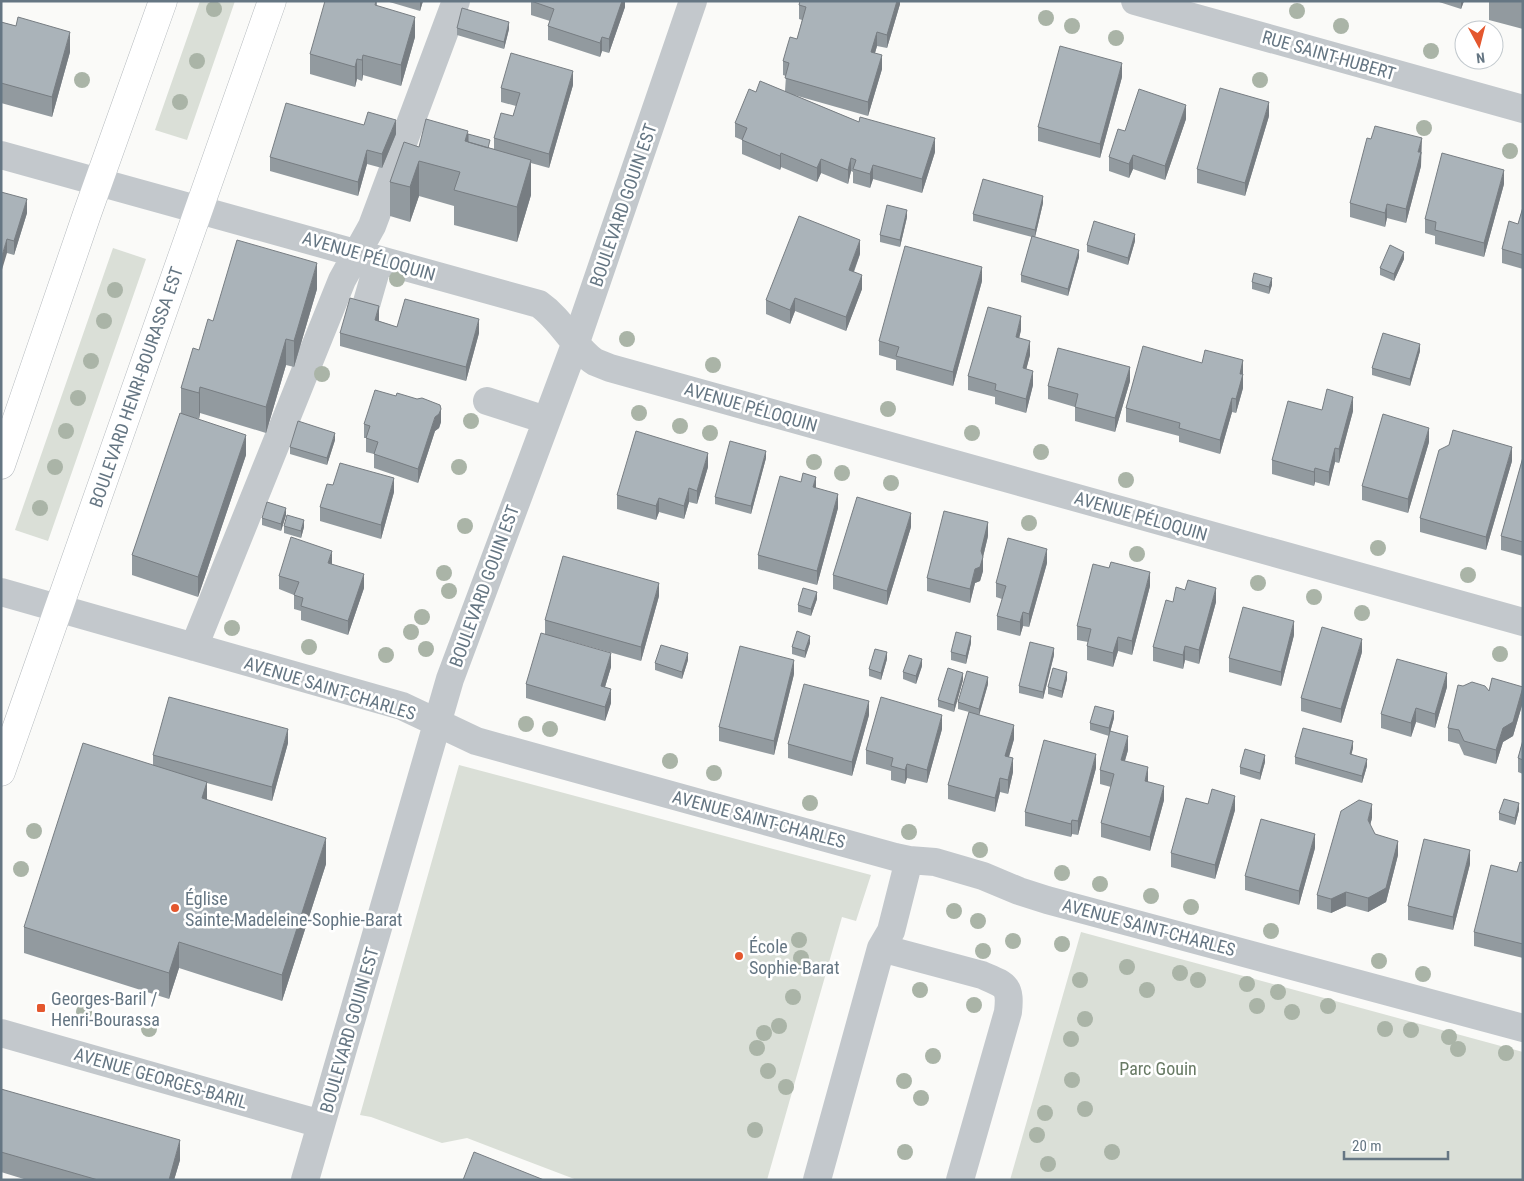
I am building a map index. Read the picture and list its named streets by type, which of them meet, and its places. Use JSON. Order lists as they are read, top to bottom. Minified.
{"streets":{"main road":["BOULEVARD HENRI-BOURASSA EST"],"street":["RUE SAINT-HUBERT","BOULEVARD GOUIN EST","AVENUE PÉLOQUIN","AVENUE SAINT-CHARLES","AVENUE GEORGES-BARIL"]},"crossings":[["BOULEVARD GOUIN EST","AVENUE PÉLOQUIN"],["BOULEVARD GOUIN EST","AVENUE SAINT-CHARLES"],["BOULEVARD GOUIN EST","AVENUE GEORGES-BARIL"],["AVENUE PÉLOQUIN","BOULEVARD HENRI-BOURASSA EST"],["BOULEVARD HENRI-BOURASSA EST","AVENUE SAINT-CHARLES"]],"parks":["Parc Gouin"],"places":{"other":["Église Sainte-Madeleine-Sophie-Barat","École Sophie-Barat"],"transit":["Georges-Baril / Henri-Bourassa"]},"scale_bar":"20 m","north":"bottom"}
